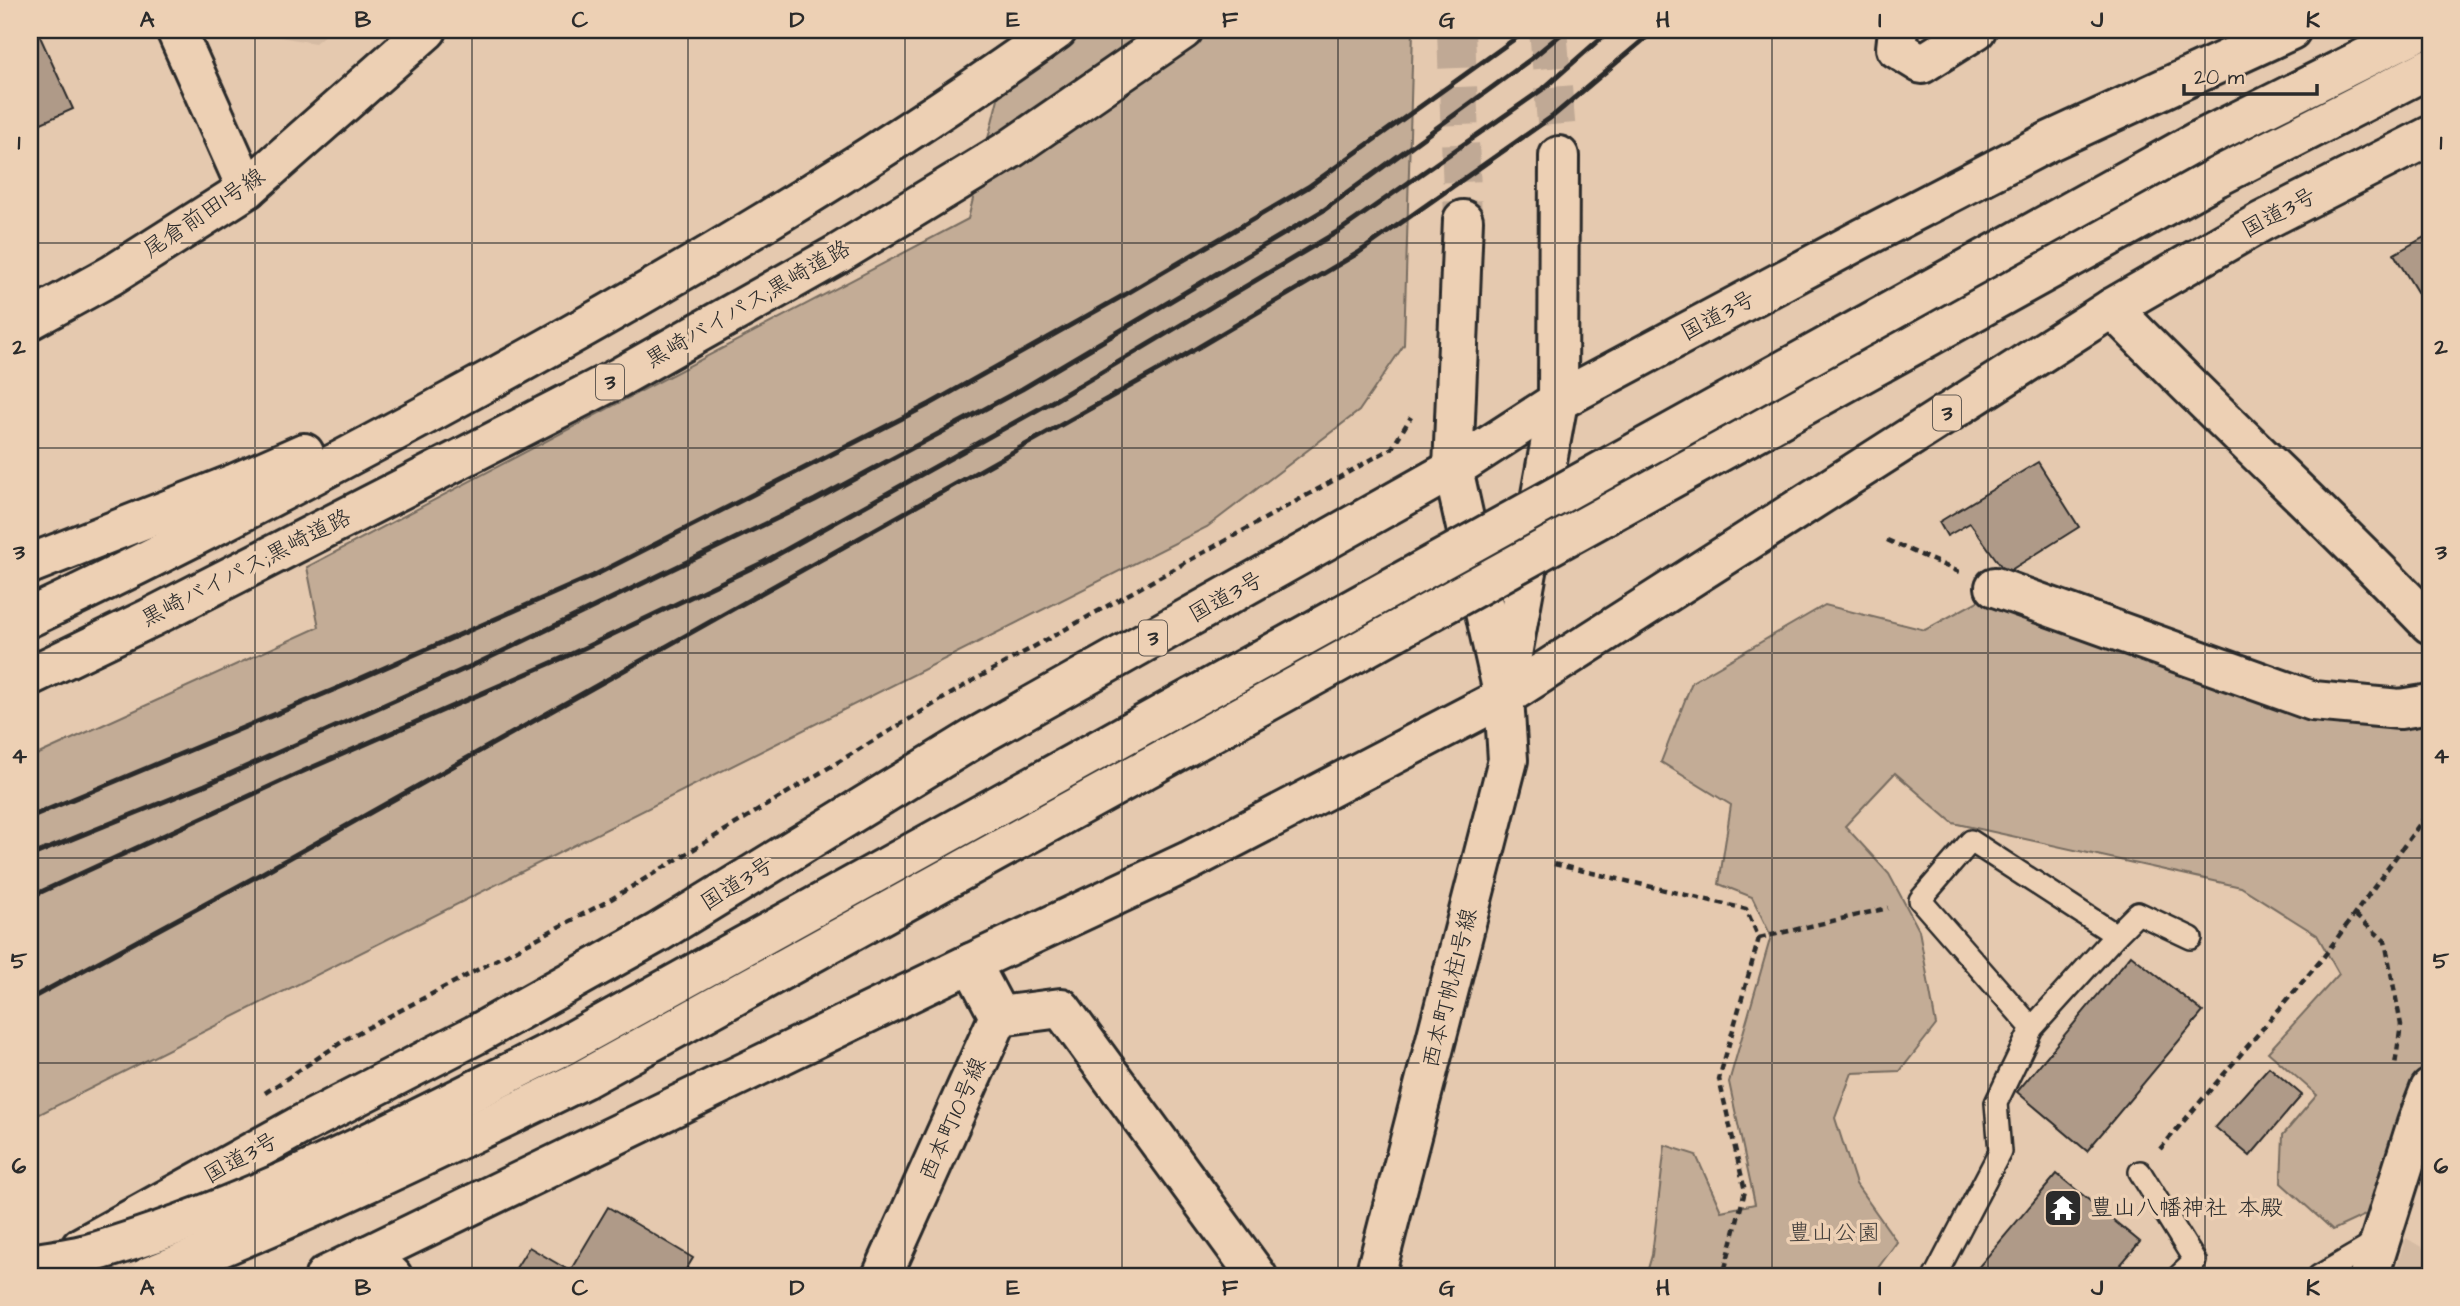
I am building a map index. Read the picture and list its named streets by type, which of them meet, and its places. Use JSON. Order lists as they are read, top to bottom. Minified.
{"streets":{"main road":["尾倉前田1号線","国道3号","黒崎バイパス;黒崎道路","3","西本町帆柱1号線","西本町10号線"]},"crossings":[["国道3号","西本町帆柱1号線"]],"parks":["豊山公園"],"places":{"temple":["豊山八幡神社 本殿"]},"scale_bar":"20 m","grid":{"columns":["A","B","C","D","E","F","G","H","I","J","K"],"rows":["1","2","3","4","5","6"]}}
